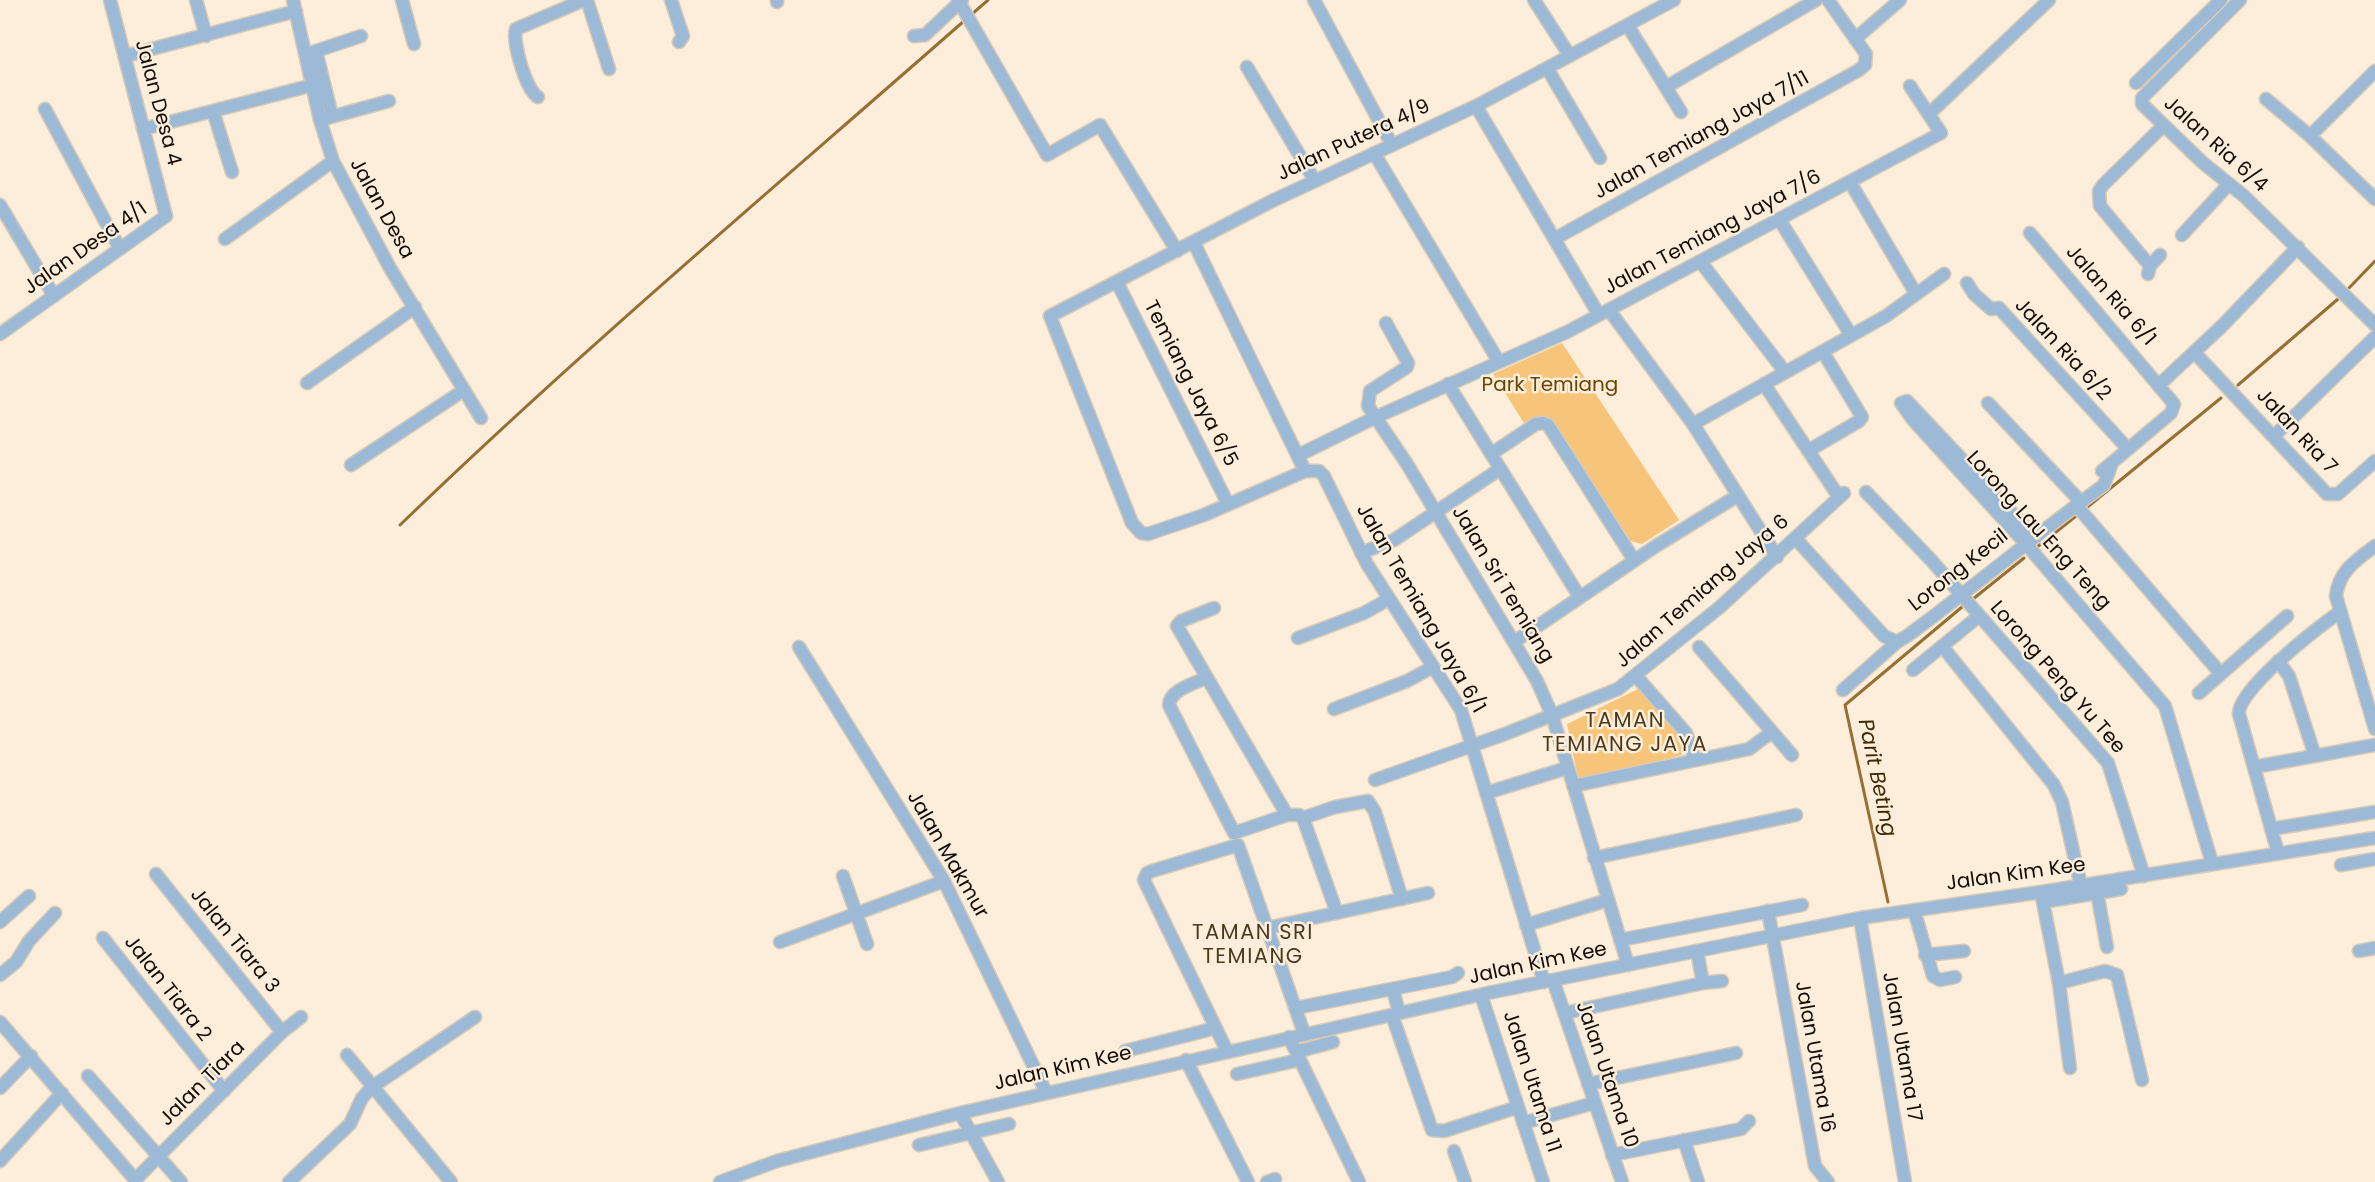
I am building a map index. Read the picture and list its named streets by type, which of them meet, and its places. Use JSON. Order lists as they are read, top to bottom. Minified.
{"streets":{"street":["Jalan Desa 4","Jalan Temiang Jaya 7/11","Jalan Putera 4/9","Jalan Ria 6/4","Jalan Desa","Jalan Temiang Jaya 7/6","Jalan Desa 4/1","Jalan Ria 6/1","Jalan Ria 6/2","Temiang Jaya 6/5","Jalan Ria 7","Lorong Lau Eng Teng","Lorong Kecil","Jalan Sri Temiang","Jalan Temiang Jaya 6","Jalan Temiang Jaya 6/1","Lorong Peng Yu Tee","Jalan Makmur","Jalan Kim Kee","Jalan Tiara 3","Jalan Tiara 2","Jalan Utama 17","Jalan Utama 16","Jalan Utama 10","Jalan Utama 11","Jalan Tiara"]},"crossings":[["Jalan Desa 4","Jalan Desa 4/1"],["Jalan Putera 4/9","Temiang Jaya 6/5"],["Jalan Putera 4/9","Jalan Temiang Jaya 6/1"],["Jalan Temiang Jaya 7/6","Jalan Sri Temiang"],["Jalan Ria 6/1","Jalan Ria 6/2"],["Lorong Lau Eng Teng","Lorong Kecil"],["Lorong Lau Eng Teng","Jalan Kim Kee"],["Lorong Kecil","Lorong Peng Yu Tee"],["Jalan Sri Temiang","Jalan Temiang Jaya 6"],["Jalan Sri Temiang","Jalan Kim Kee"],["Jalan Temiang Jaya 6","Jalan Temiang Jaya 6/1"],["Jalan Temiang Jaya 6/1","Jalan Kim Kee"],["Jalan Temiang Jaya 6/1","Jalan Utama 10"],["Lorong Peng Yu Tee","Jalan Kim Kee"],["Jalan Makmur","Jalan Kim Kee"],["Jalan Kim Kee","Jalan Utama 17"],["Jalan Kim Kee","Jalan Utama 16"],["Jalan Kim Kee","Jalan Utama 10"],["Jalan Kim Kee","Jalan Utama 11"],["Jalan Tiara 3","Jalan Tiara"],["Jalan Tiara 2","Jalan Tiara"]],"districts":["TAMAN TEMIANG JAYA","TAMAN SRI TEMIANG"],"water":["Parit Beting"],"parks":["Park Temiang"]}
